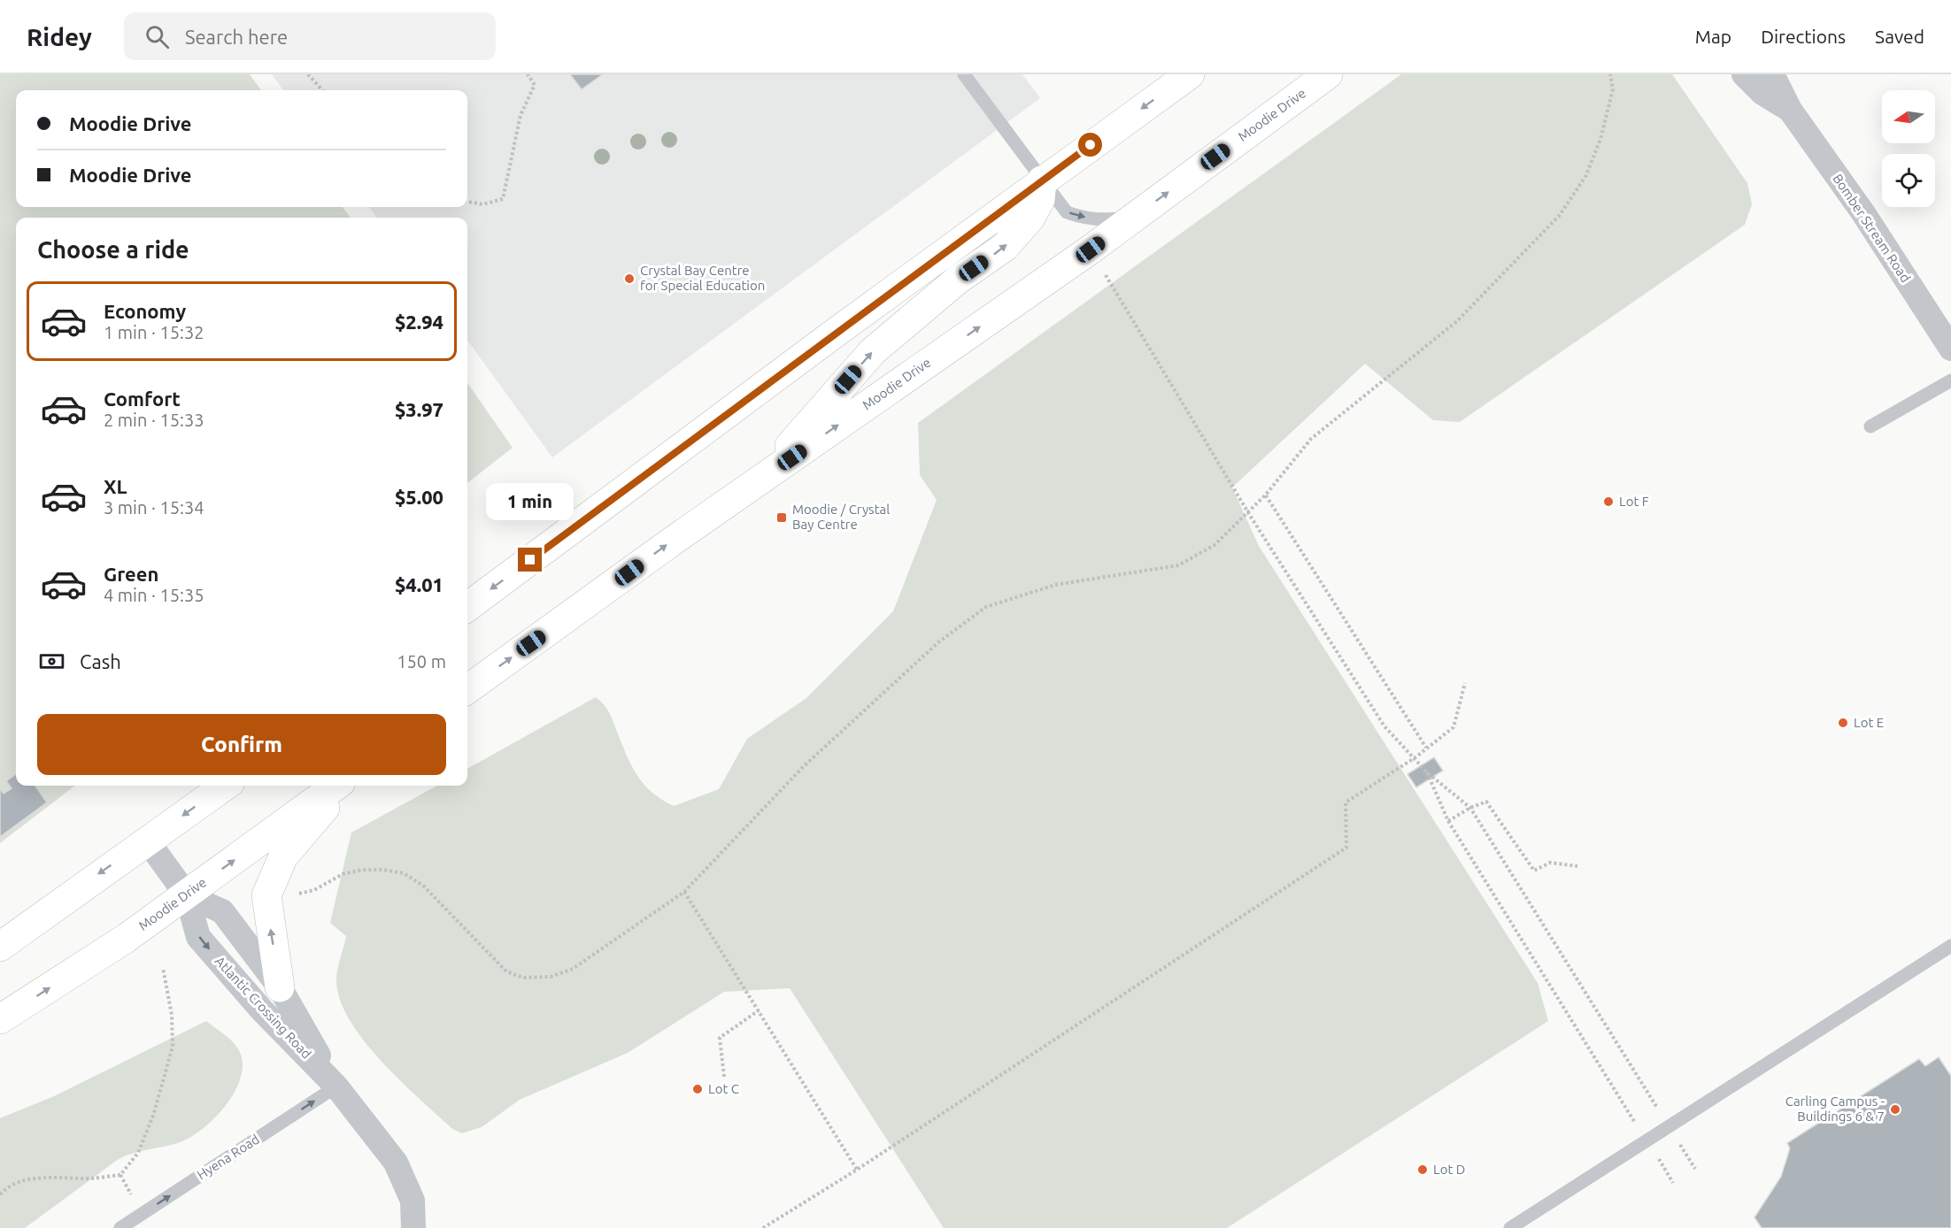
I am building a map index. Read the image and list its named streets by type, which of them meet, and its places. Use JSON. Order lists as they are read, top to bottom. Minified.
{"streets":{"main road":["Moodie Drive"],"street":["Bomber Stream Road","Atlantic Crossing Road"],"lane":["Hyena Road"]},"crossings":[["Moodie Drive","Atlantic Crossing Road"],["Atlantic Crossing Road","Hyena Road"]],"one_way":["Hyena Road"],"places":{"other":["Crystal Bay Centre for Special Education","Lot F","Lot E","Lot C","Carling Campus - Buildings 6 & 7","Lot D"],"transit":["Moodie / Crystal Bay Centre"]},"north":"left","page":{"header":"Ridey","search":"Search here","nav":["Map","Directions","Saved"],"banner":["Moodie Drive","Moodie Drive"],"heading":"Choose a ride","list":[{"name":"Economy","note":"1 min · 15:32","value":"$2.94"},{"name":"Comfort","note":"2 min · 15:33","value":"$3.97"},{"name":"XL","note":"3 min · 15:34","value":"$5.00"},{"name":"Green","note":"4 min · 15:35","value":"$4.01"}],"bubble":"1 min","pay":["Cash","150 m"],"buttons":"Confirm"}}
